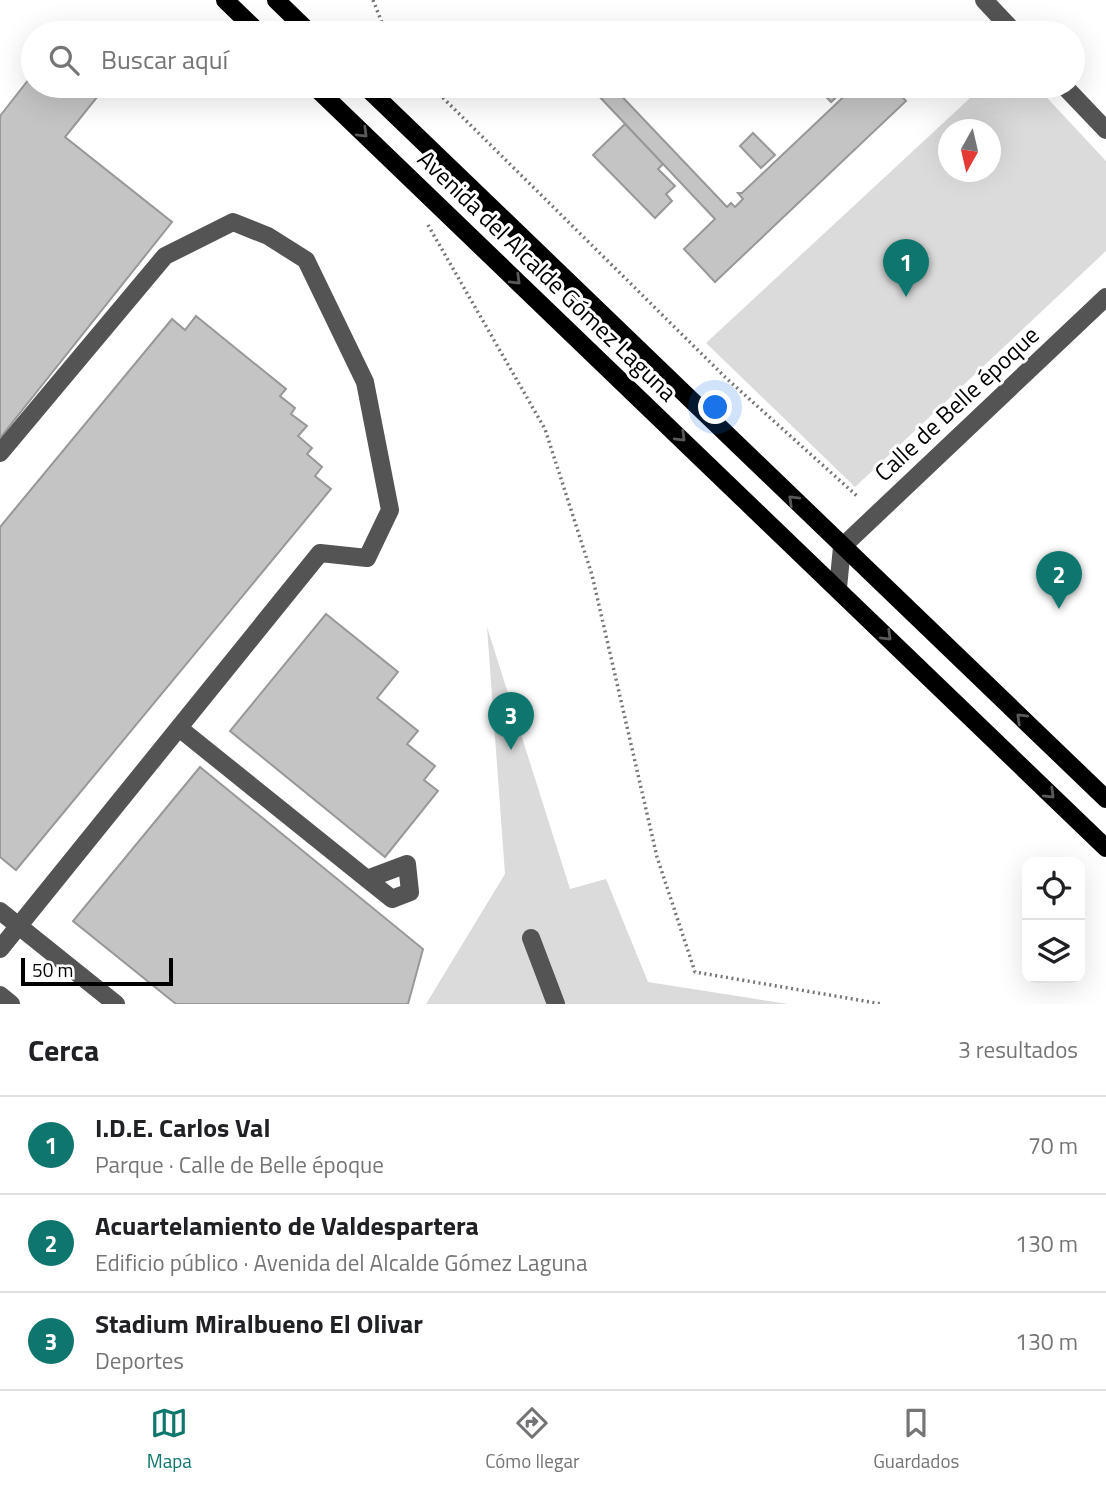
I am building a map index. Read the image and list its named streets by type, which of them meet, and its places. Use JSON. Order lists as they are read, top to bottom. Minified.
{"streets":{"main road":["Avenida del Alcalde Gómez Laguna"],"street":["Calle de Belle époque"]},"crossings":[["Avenida del Alcalde Gómez Laguna","Calle de Belle époque"]],"scale_bar":"50 m","north":"bottom","page":{"search":"Buscar aquí","pins":["1","2","3"],"scale":"50 m","heading":["Cerca","3 resultados"],"list":[{"mark":"1","name":"I.D.E. Carlos Val","note":"Parque · Calle de Belle époque","value":"70 m"},{"mark":"2","name":"Acuartelamiento de Valdespartera","note":"Edificio público · Avenida del Alcalde Gómez Laguna","value":"130 m"},{"mark":"3","name":"Stadium Miralbueno El Olivar","note":"Deportes","value":"130 m"}],"nav":["Mapa","Cómo llegar","Guardados"]}}
